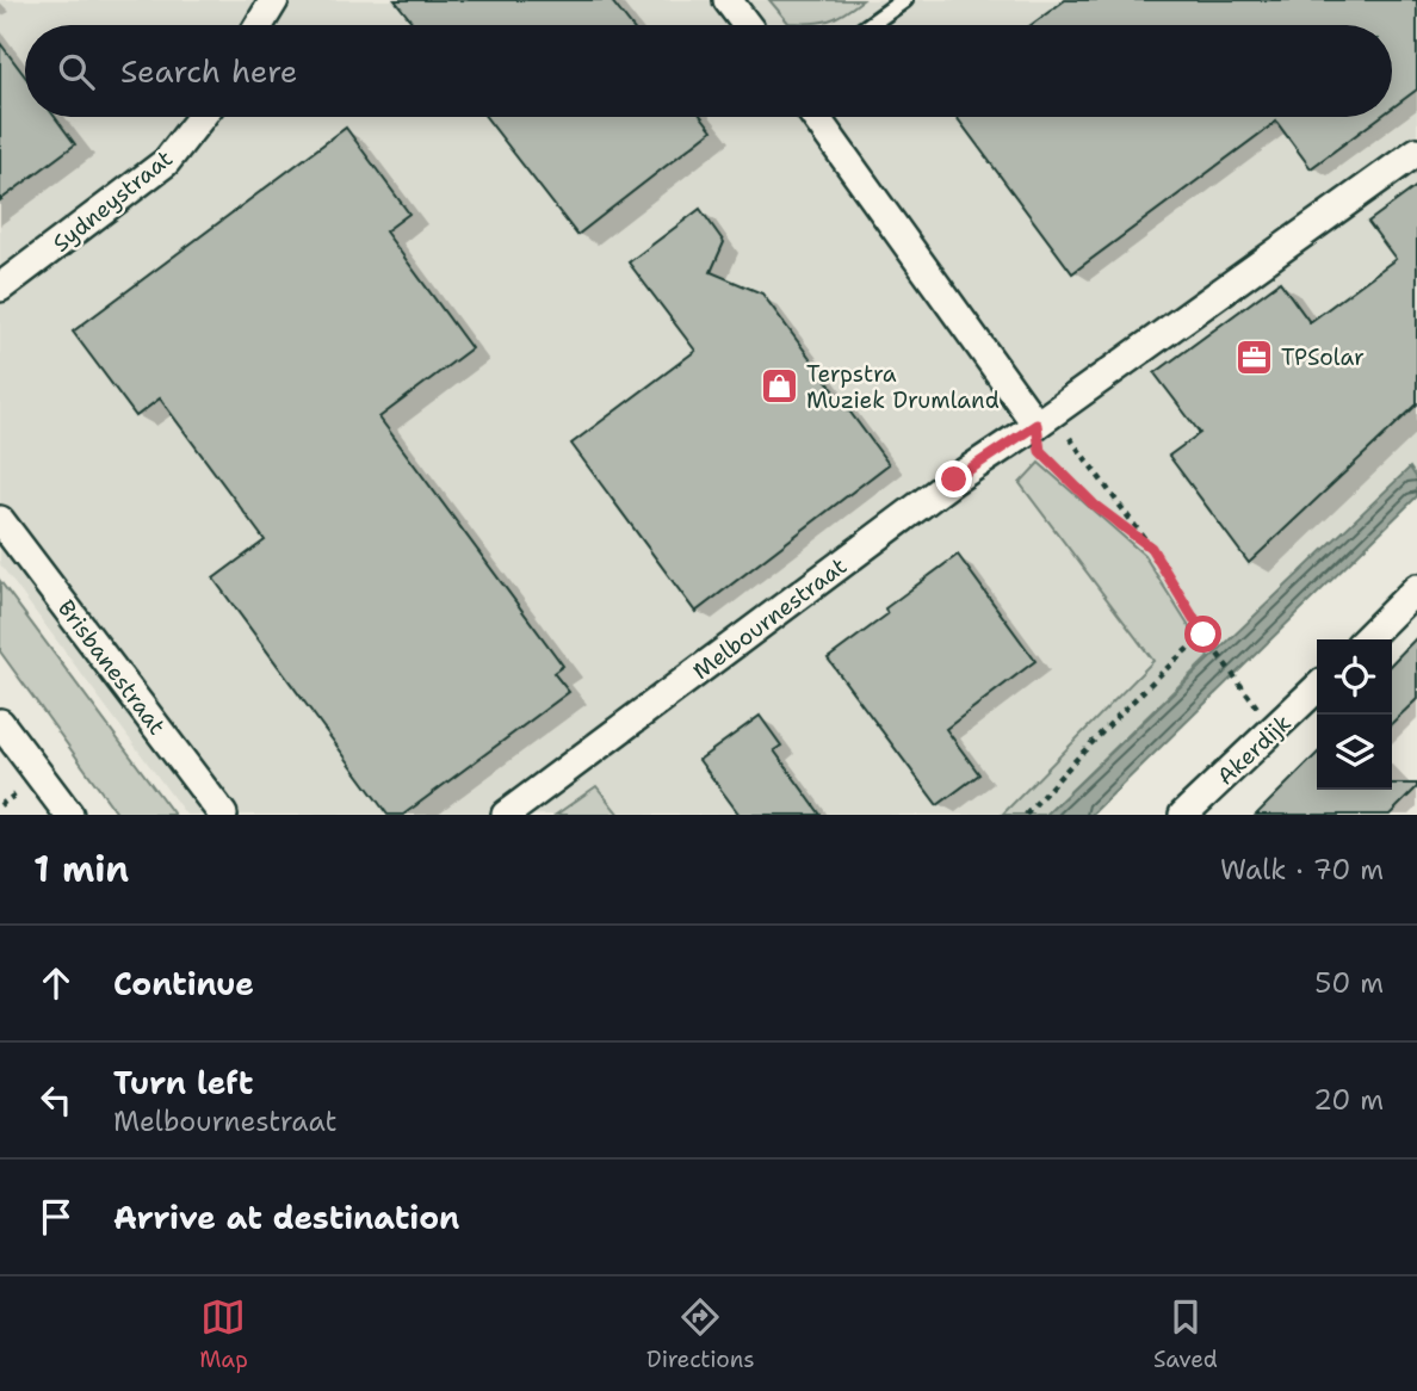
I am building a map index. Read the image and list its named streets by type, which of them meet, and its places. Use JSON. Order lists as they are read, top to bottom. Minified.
{"streets":{"street":["Sydneystraat","Melbournestraat","Brisbanestraat","Akerdijk"]},"places":{"office":["TPSolar"],"shop":["Terpstra Muziek Drumland"]},"page":{"search":"Search here","heading":["1 min","Walk · 70 m"],"list":[["Continue","50 m"],["Turn left","Melbournestraat","20 m"],"Arrive at destination"],"nav":["Map","Directions","Saved"]}}
